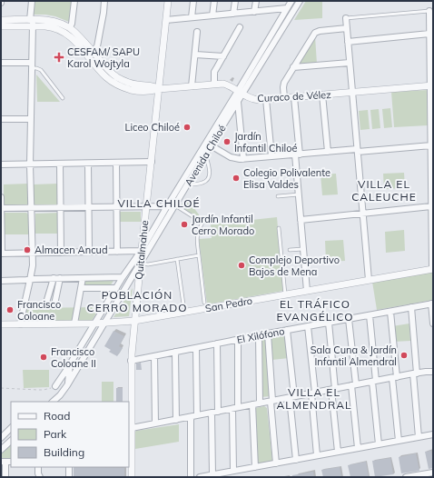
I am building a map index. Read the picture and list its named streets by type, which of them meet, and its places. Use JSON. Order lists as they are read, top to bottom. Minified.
{"streets":{"street":["Curaco de Vélez","Avenida Chiloé","Quitalmahue","San Pedro","El Xilófono"]},"crossings":[["Curaco de Vélez","Avenida Chiloé"],["Curaco de Vélez","Quitalmahue"],["Avenida Chiloé","Quitalmahue"],["Avenida Chiloé","San Pedro"],["Quitalmahue","San Pedro"],["Quitalmahue","El Xilófono"]],"districts":["VILLA EL CALEUCHE","VILLA CHILOÉ","POBLACIÓN CERRO MORADO","EL TRÁFICO EVANGÉLICO","VILLA EL ALMENDRAL"],"places":{"health":["CESFAM/ SAPU Karol Wojtyla"],"other":["Liceo Chiloé","Jardín Infantil Chiloé","Colegio Polivalente Elisa Valdes","Jardín Infantil Cerro Morado","Almacen Ancud","Complejo Deportivo Bajos de Mena","Francisco Coloane","Sala Cuna & Jardín Infantil Almendral","Francisco Coloane II"]},"legend":["Road","Park","Building"]}
